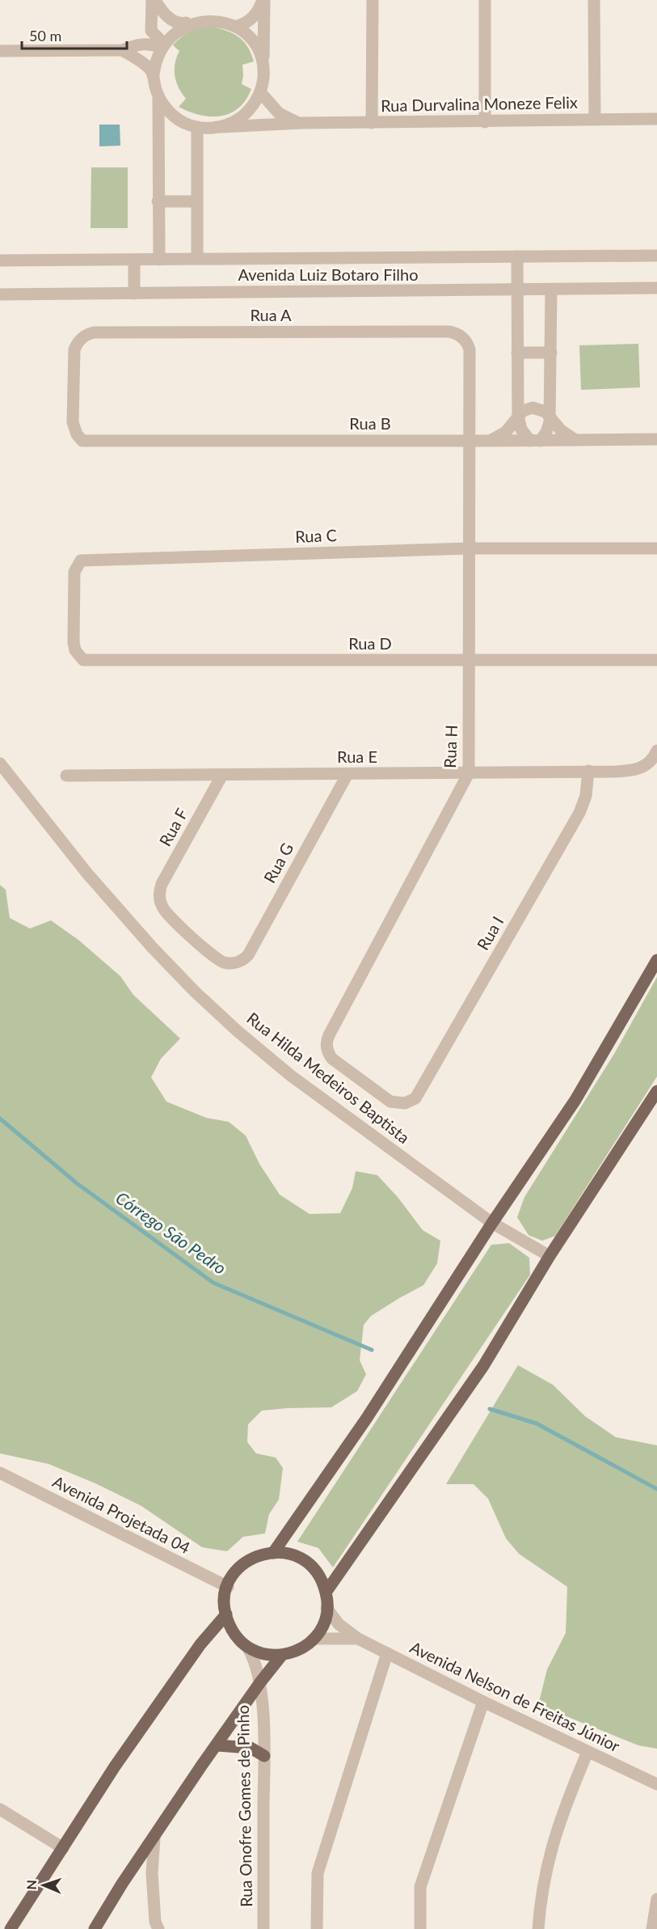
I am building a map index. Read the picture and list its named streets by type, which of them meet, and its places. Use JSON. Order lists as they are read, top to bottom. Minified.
{"streets":{"street":["Rua Durvalina Moneze Felix","Avenida Luiz Botaro Filho","Rua A","Rua B","Rua C","Rua D","Rua H","Rua E","Rua F","Rua G","Rua I","Rua Hilda Medeiros Baptista","Avenida Projetada 04","Avenida Nelson de Freitas Júnior","Rua Onofre Gomes de Pinho"]},"crossings":[["Rua A","Rua B"],["Rua A","Rua H"],["Rua B","Rua H"],["Rua C","Rua D"],["Rua C","Rua H"],["Rua D","Rua H"],["Rua H","Rua E"],["Rua H","Rua I"],["Rua E","Rua F"],["Rua E","Rua G"],["Rua E","Rua I"],["Rua F","Rua G"],["Avenida Projetada 04","Avenida Nelson de Freitas Júnior"],["Avenida Projetada 04","Rua Onofre Gomes de Pinho"],["Avenida Nelson de Freitas Júnior","Rua Onofre Gomes de Pinho"]],"water":["Córrego São Pedro"],"scale_bar":"50 m","north":"left"}
